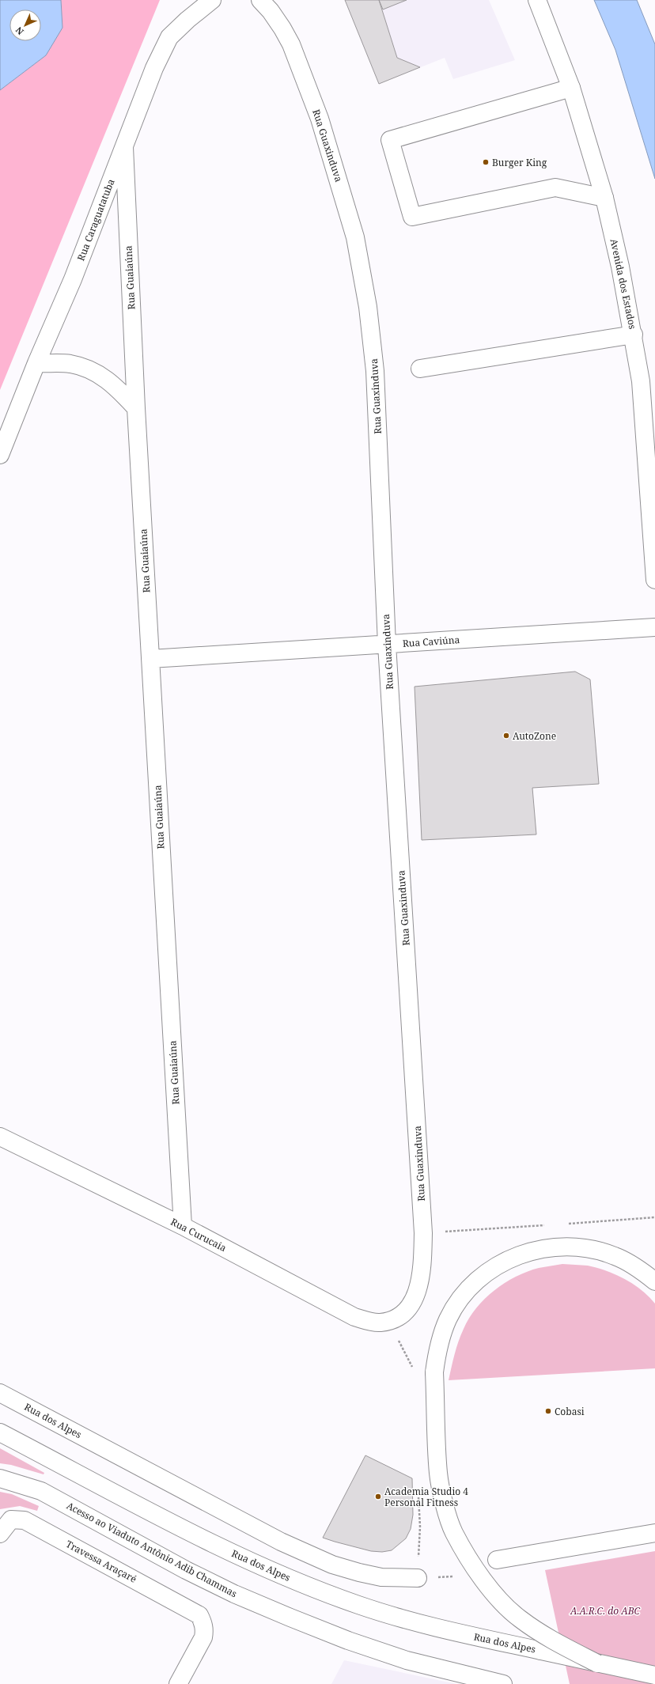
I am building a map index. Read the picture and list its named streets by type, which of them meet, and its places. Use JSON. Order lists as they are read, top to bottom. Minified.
{"streets":{"main road":["Rua Guaxinduva","Rua Caraguatatuba","Rua Guaiaúna","Avenida dos Estados","Rua Caviúna","Rua Curucaia","Rua dos Alpes","Acesso ao Viaduto Antônio Adib Chammas","Travessa Araçaré"]},"crossings":[["Rua Guaxinduva","Rua Caviúna"],["Rua Guaxinduva","Rua Curucaia"],["Rua Caraguatatuba","Rua Guaiaúna"],["Rua Guaiaúna","Rua Caviúna"],["Rua Guaiaúna","Rua Curucaia"]],"parks":["A.A.R.C. do ABC"],"places":["Burger King","AutoZone","Cobasi","Academia Studio 4 Personal Fitness"],"north":"bottom left"}
